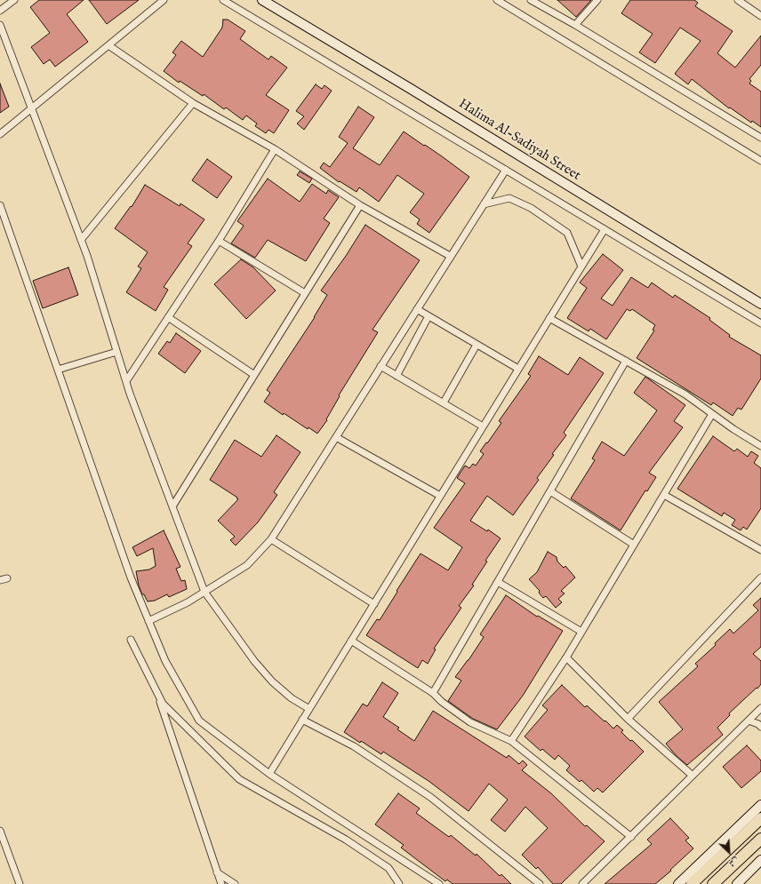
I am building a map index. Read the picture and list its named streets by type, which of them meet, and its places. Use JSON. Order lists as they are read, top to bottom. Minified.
{"streets":{"street":["Halima Al-Sadiyah Street"]},"north":"bottom right"}
